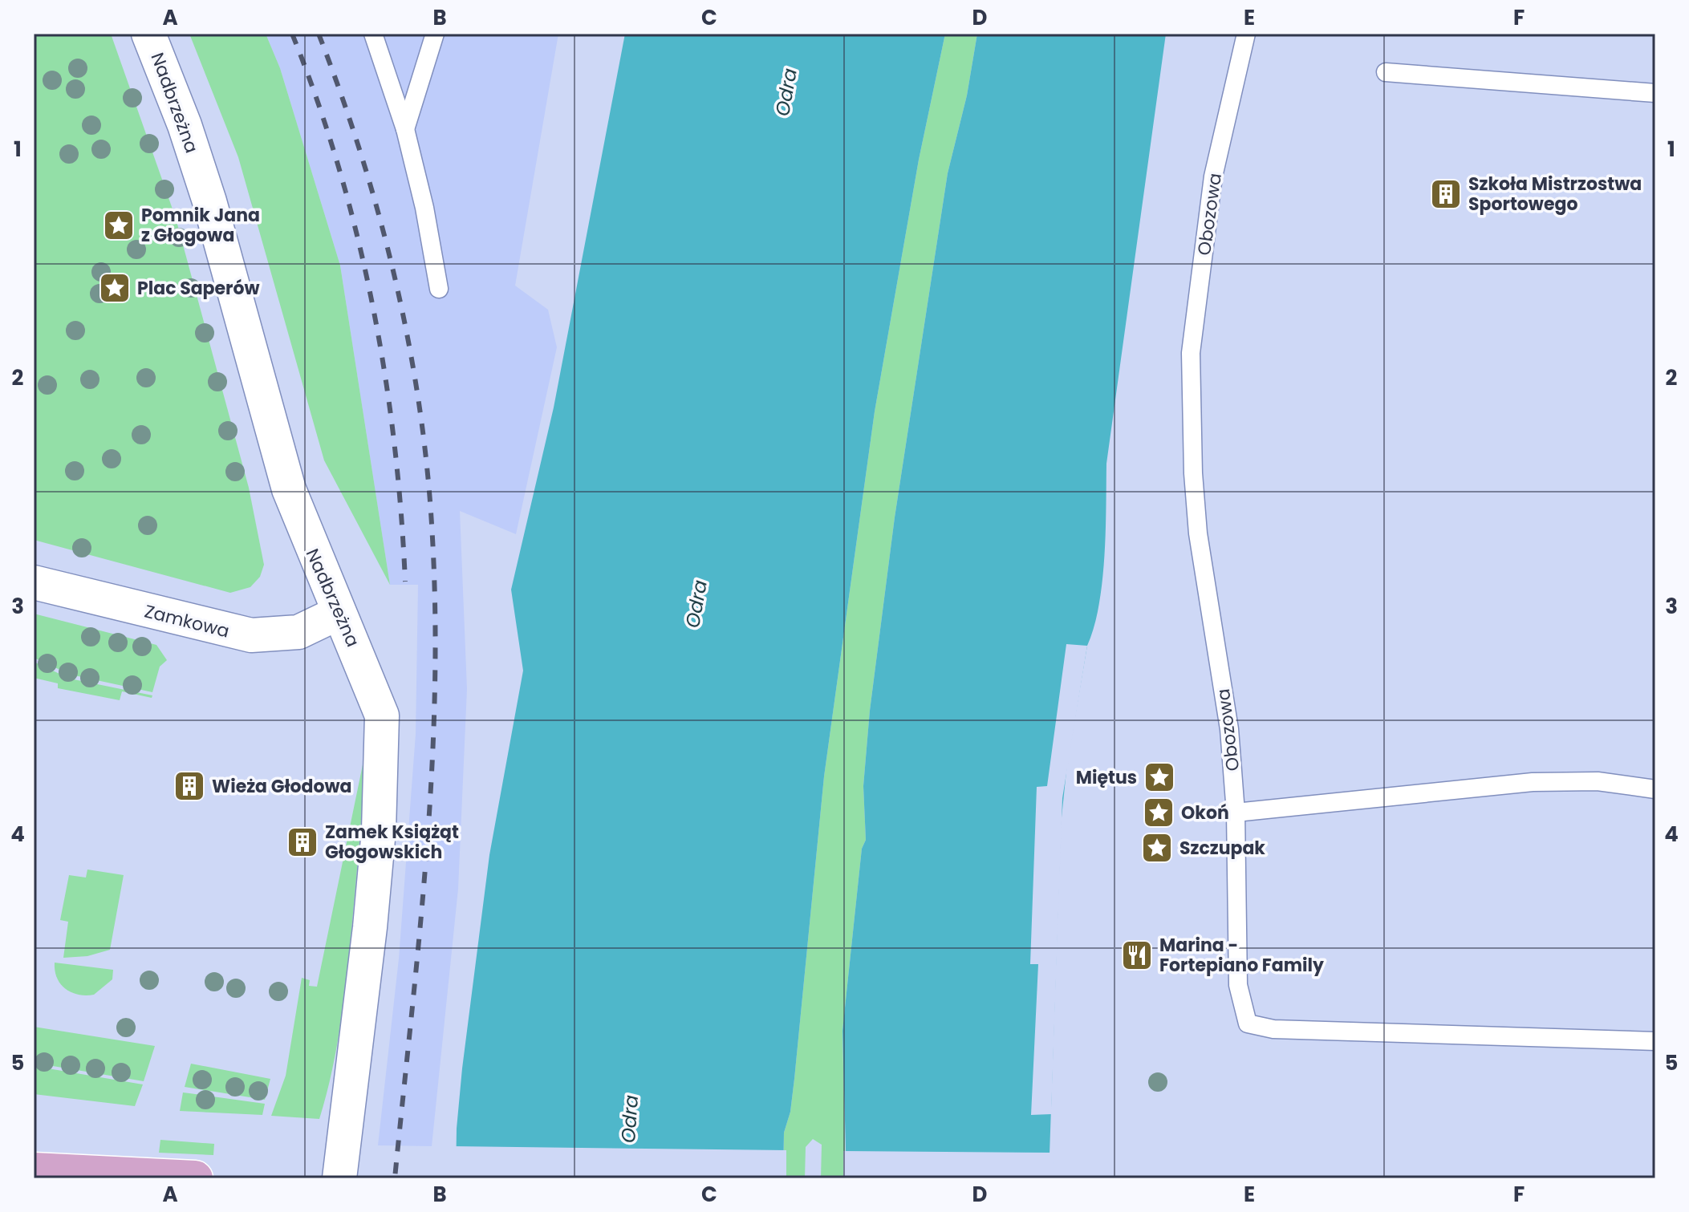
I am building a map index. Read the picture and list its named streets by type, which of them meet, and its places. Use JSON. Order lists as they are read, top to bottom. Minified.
{"streets":{"street":["Nadbrzeżna","Zamkowa"],"lane":["Obozowa"]},"crossings":[["Nadbrzeżna","Zamkowa"]],"water":["Odra"],"places":{"building":["Szkoła Mistrzostwa Sportowego","Wieża Głodowa","Zamek Książąt Głogowskich"],"place":["Pomnik Jana z Głogowa","Plac Saperów","Miętus","Okoń","Szczupak"],"restaurant":["Marina - Fortepiano Family"]},"grid":{"columns":["A","B","C","D","E","F"],"rows":["1","2","3","4","5"]}}
